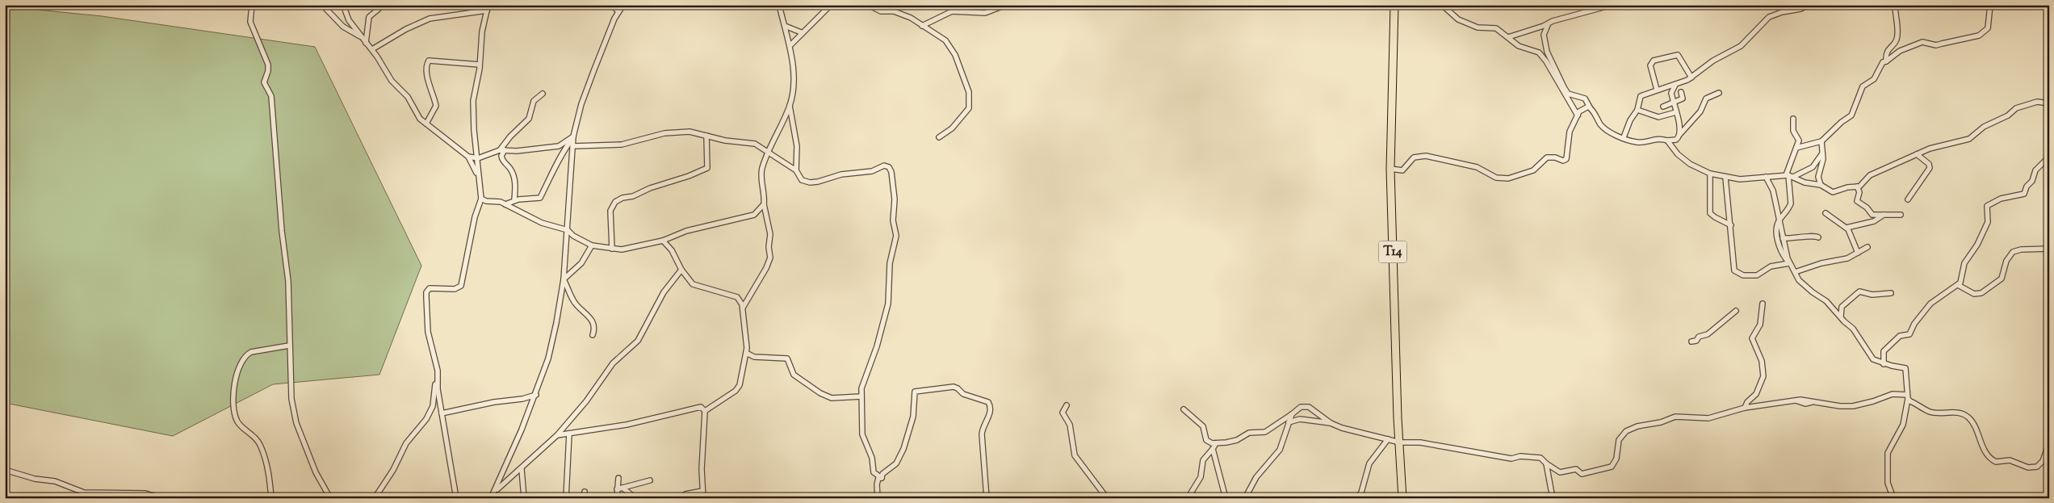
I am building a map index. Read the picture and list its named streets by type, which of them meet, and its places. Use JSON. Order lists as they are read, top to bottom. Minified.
{"streets":{"highway":["T14"]}}
